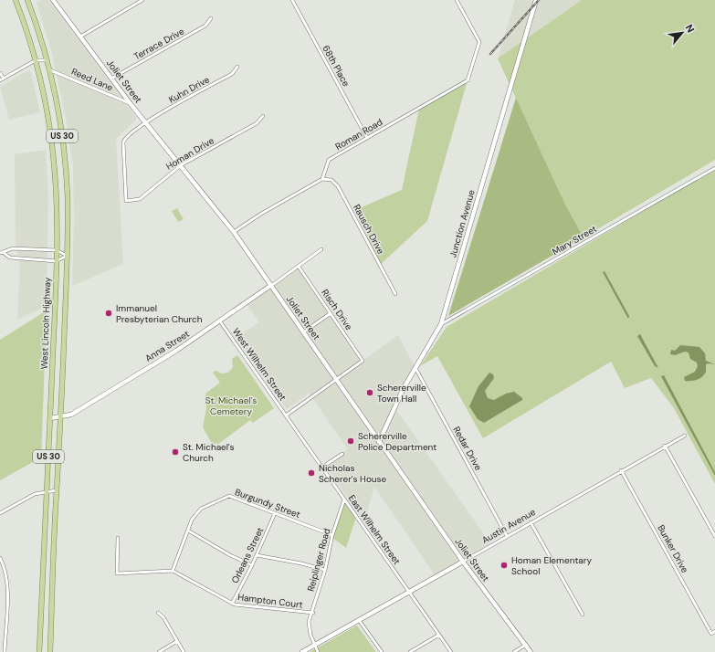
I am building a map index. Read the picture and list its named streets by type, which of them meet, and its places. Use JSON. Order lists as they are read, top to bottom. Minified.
{"streets":{"main road":["US 30","West Lincoln Highway"],"street":["Terrace Drive","68th Place","Reed Lane","Joliet Street","Kuhn Drive","Roman Road","Homan Drive","Junction Avenue","Rausch Drive","Mary Street","Risch Drive","Anna Street","West Wilhelm Street","Redar Drive","Burgundy Street","Austin Avenue","East Wilhelm Street","Bunker Drive","Orleans Street","Reiplinger Road","Hampton Court"]},"crossings":[["Terrace Drive","Joliet Street"],["68th Place","Roman Road"],["Reed Lane","Joliet Street"],["Reed Lane","West Lincoln Highway"],["Joliet Street","Kuhn Drive"],["Joliet Street","Homan Drive"],["Joliet Street","Junction Avenue"],["Joliet Street","Risch Drive"],["Joliet Street","Anna Street"],["Joliet Street","Austin Avenue"],["Kuhn Drive","Homan Drive"],["Roman Road","Rausch Drive"],["Junction Avenue","Mary Street"],["Junction Avenue","Redar Drive"],["Risch Drive","Anna Street"],["West Lincoln Highway","Anna Street"],["Anna Street","West Wilhelm Street"],["West Wilhelm Street","East Wilhelm Street"],["Redar Drive","Austin Avenue"],["Burgundy Street","Orleans Street"],["Burgundy Street","Reiplinger Road"],["Burgundy Street","Hampton Court"],["Austin Avenue","East Wilhelm Street"],["Austin Avenue","Bunker Drive"],["Austin Avenue","Reiplinger Road"],["East Wilhelm Street","Reiplinger Road"],["Orleans Street","Hampton Court"],["Reiplinger Road","Hampton Court"]],"parks":["St. Michael's Cemetery"],"places":["Immanuel Presbyterian Church","Schererville Town Hall","Schererville Police Department","St. Michael's Church","Nicholas Scherer's House","Homan Elementary School"],"north":"top right"}
